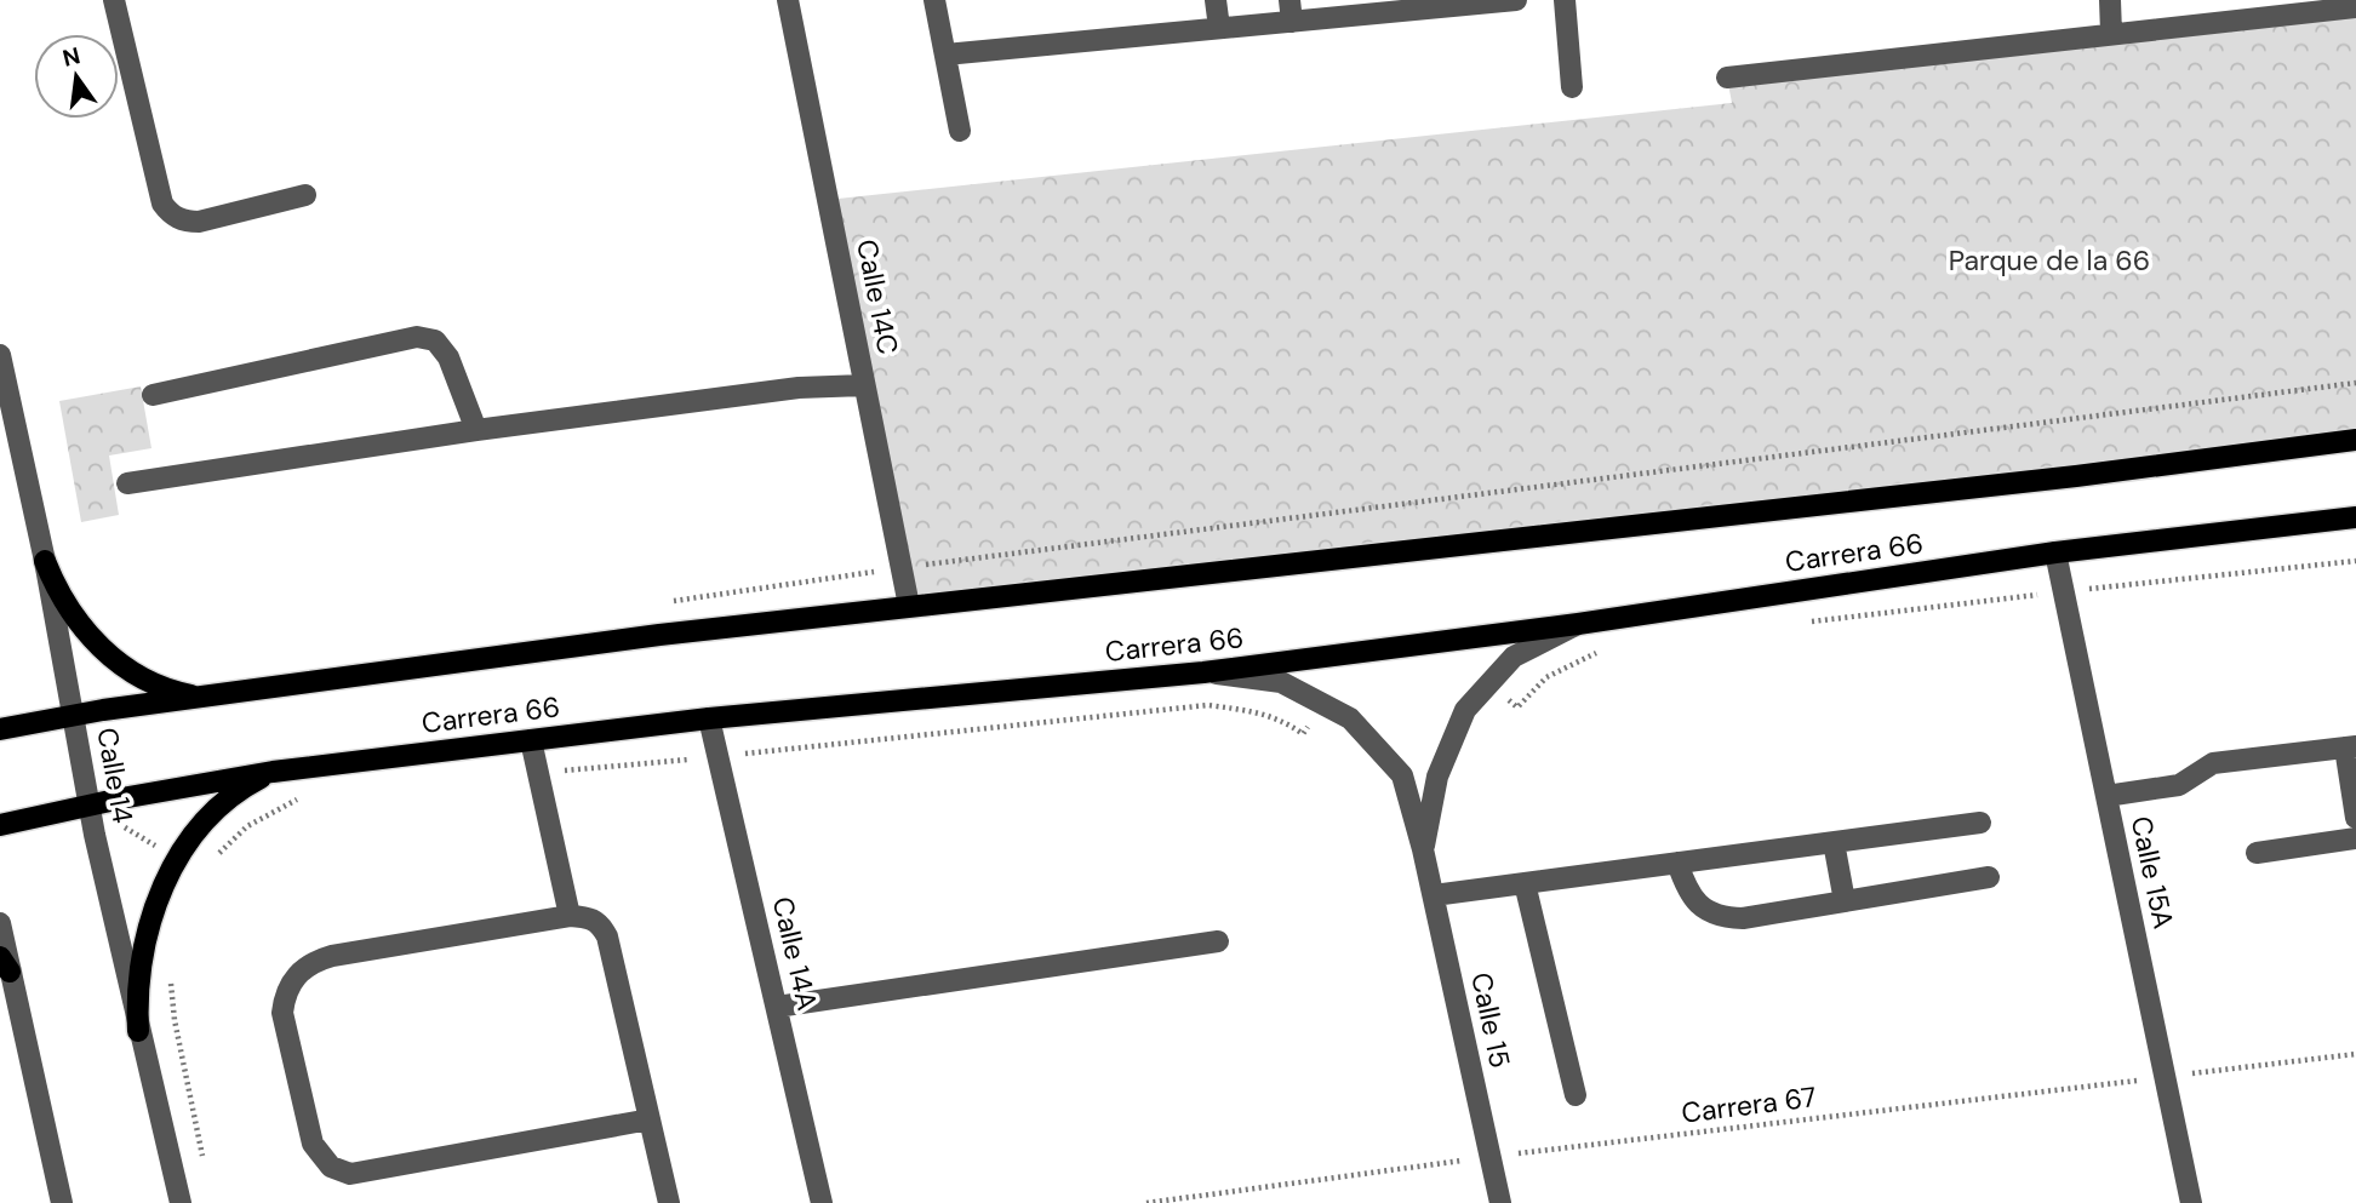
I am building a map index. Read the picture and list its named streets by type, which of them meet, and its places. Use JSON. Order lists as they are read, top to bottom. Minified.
{"streets":{"main road":["Carrera 66"],"street":["Calle 14C","Calle 14","Calle 15A","Calle 14A","Calle 15"],"path":["Carrera 67"]},"crossings":[["Calle 14C","Carrera 66"],["Carrera 66","Calle 14"],["Carrera 66","Calle 15A"],["Carrera 66","Calle 14A"],["Carrera 66","Calle 15"],["Calle 15A","Carrera 67"],["Calle 15","Carrera 67"]],"parks":["Parque de la 66"],"north":"top"}
